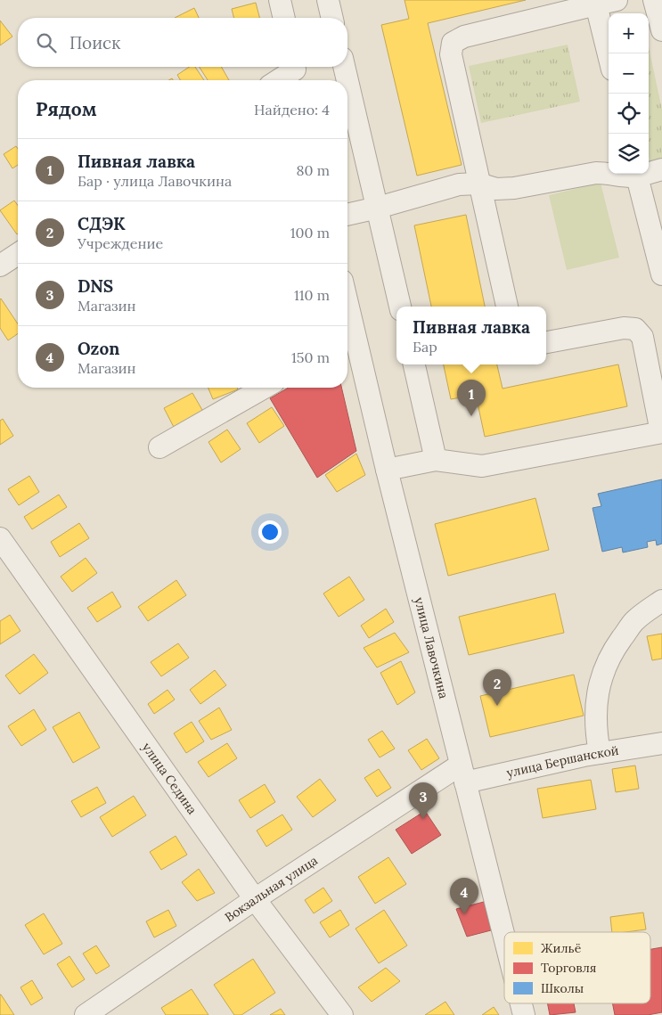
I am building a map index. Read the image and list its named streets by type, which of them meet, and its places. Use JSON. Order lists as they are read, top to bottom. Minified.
{"streets":{"street":["улица Лавочкина","улица Бершанской","улица Седина","Вокзальная улица"]},"crossings":[["улица Лавочкина","улица Бершанской"],["улица Лавочкина","Вокзальная улица"],["улица Бершанской","Вокзальная улица"],["улица Седина","Вокзальная улица"]],"legend":["Жильё","Торговля","Школы"],"page":{"map_buttons":["+","−"],"search":"Поиск","heading":["Рядом","Найдено: 4"],"list":[{"mark":"1","name":"Пивная лавка","note":"Бар · улица Лавочкина","value":"80 m"},{"mark":"2","name":"СДЭК","note":"Учреждение","value":"100 m"},{"mark":"3","name":"DNS","note":"Магазин","value":"110 m"},{"mark":"4","name":"Ozon","note":"Магазин","value":"150 m"}],"popup":["Пивная лавка","Бар"],"pins":["1","2","3","4"]}}
